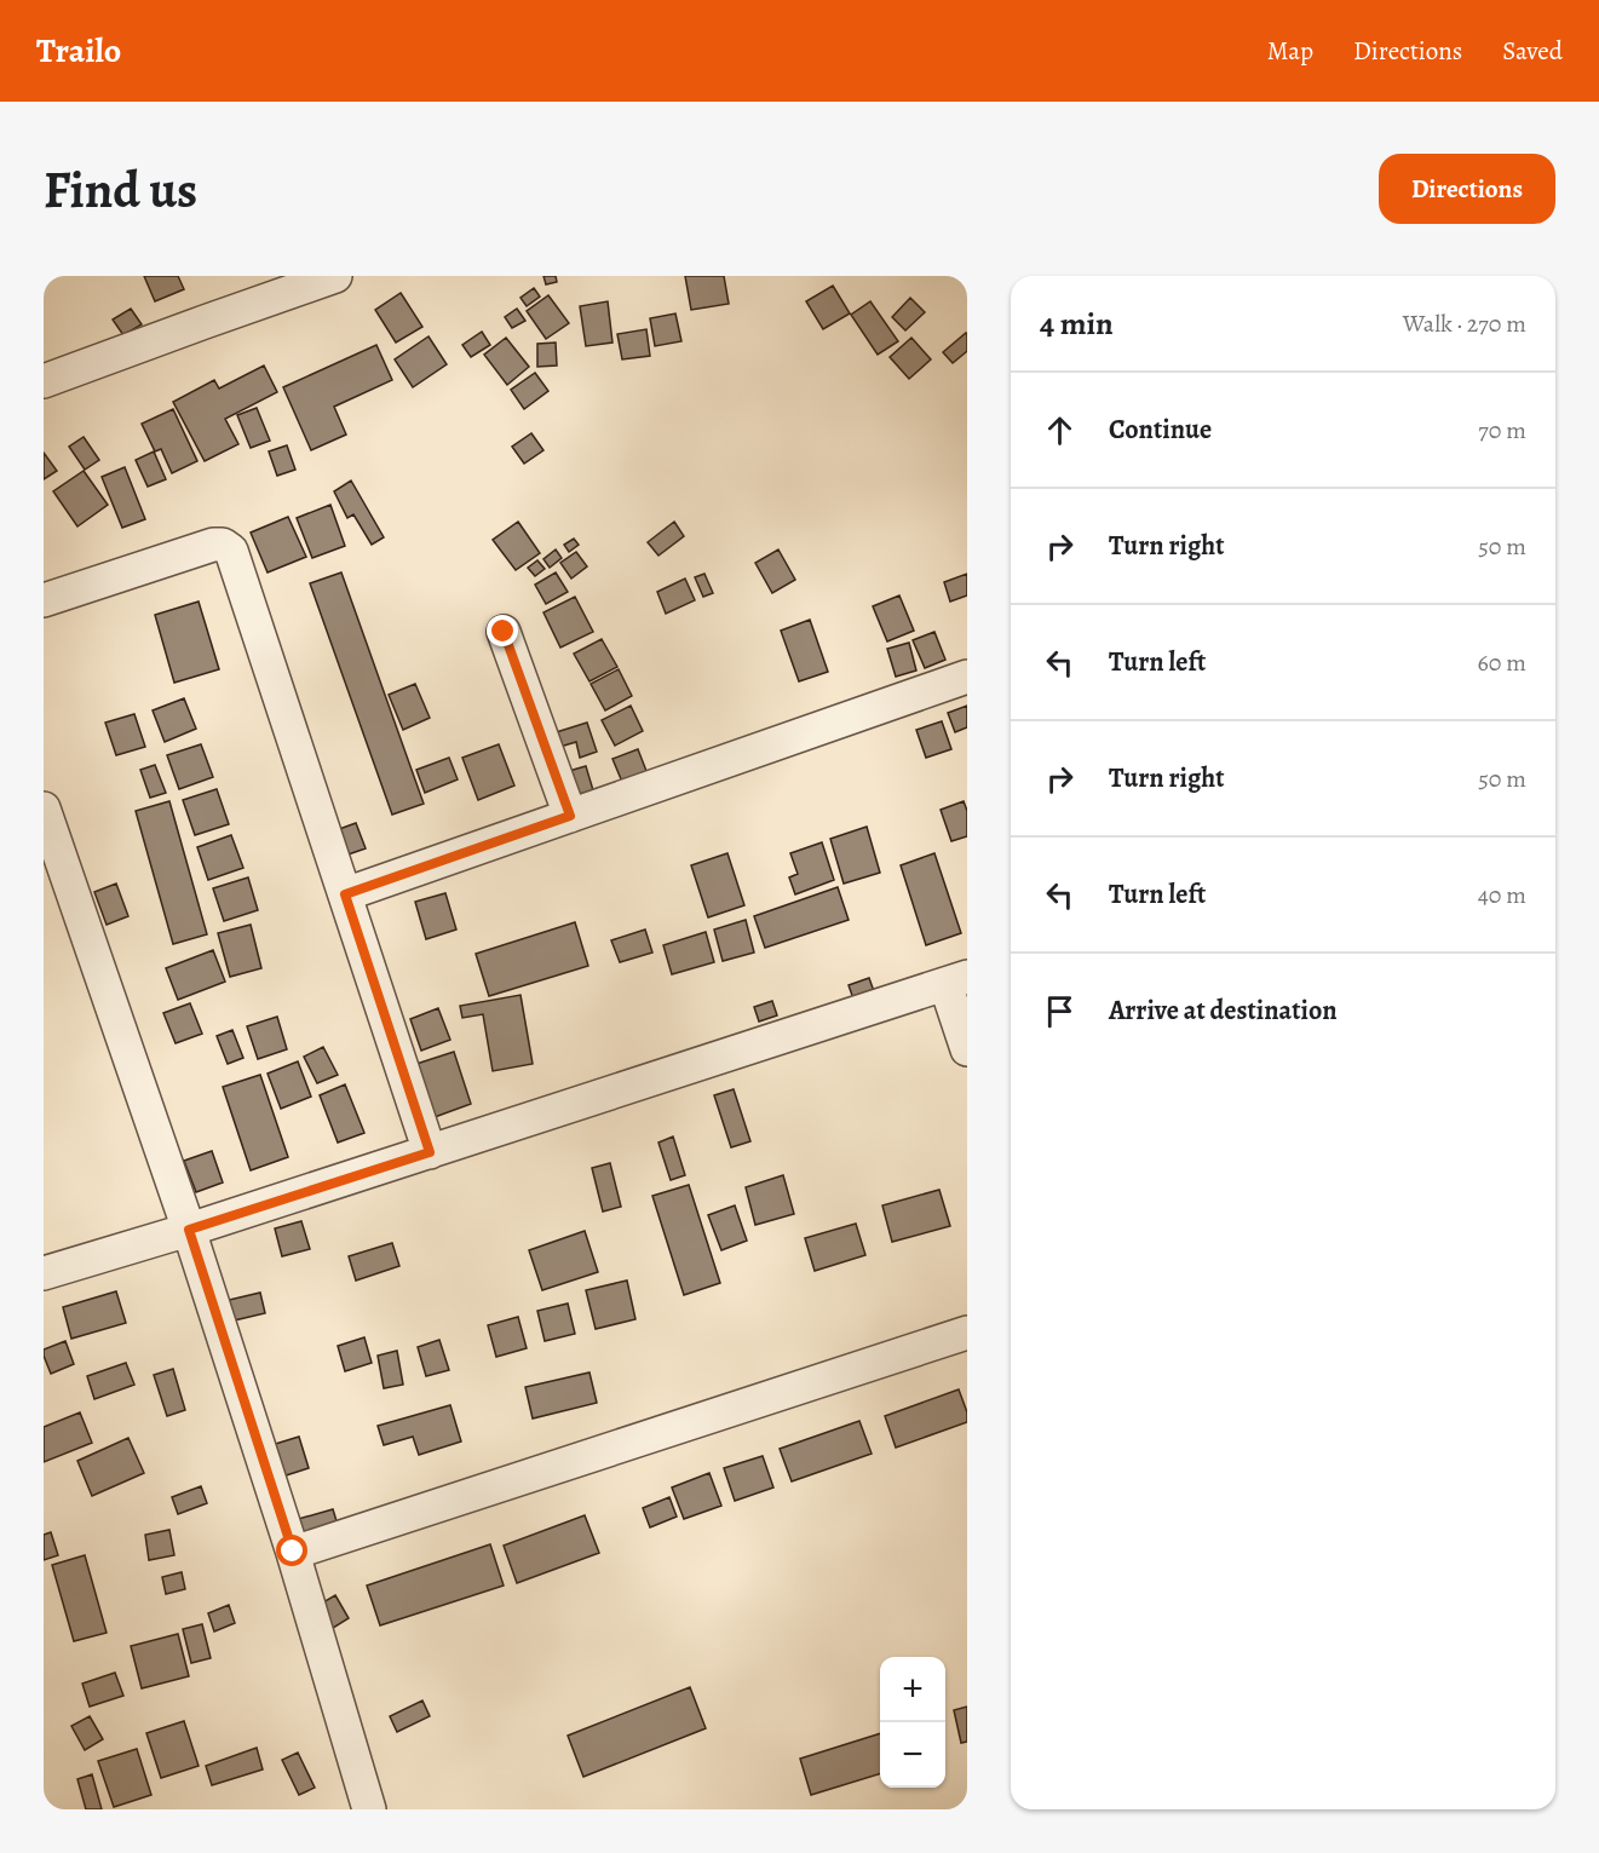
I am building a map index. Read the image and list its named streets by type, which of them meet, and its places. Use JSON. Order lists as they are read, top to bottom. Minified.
{"page":{"header":"Trailo","nav":["Map","Directions","Saved"],"buttons":"Directions","title":"Find us","heading":["4 min","Walk · 270 m"],"list":[["Continue","70 m"],["Turn right","50 m"],["Turn left","60 m"],["Turn right","50 m"],["Turn left","40 m"],"Arrive at destination"],"map_buttons":["+","−"]}}
